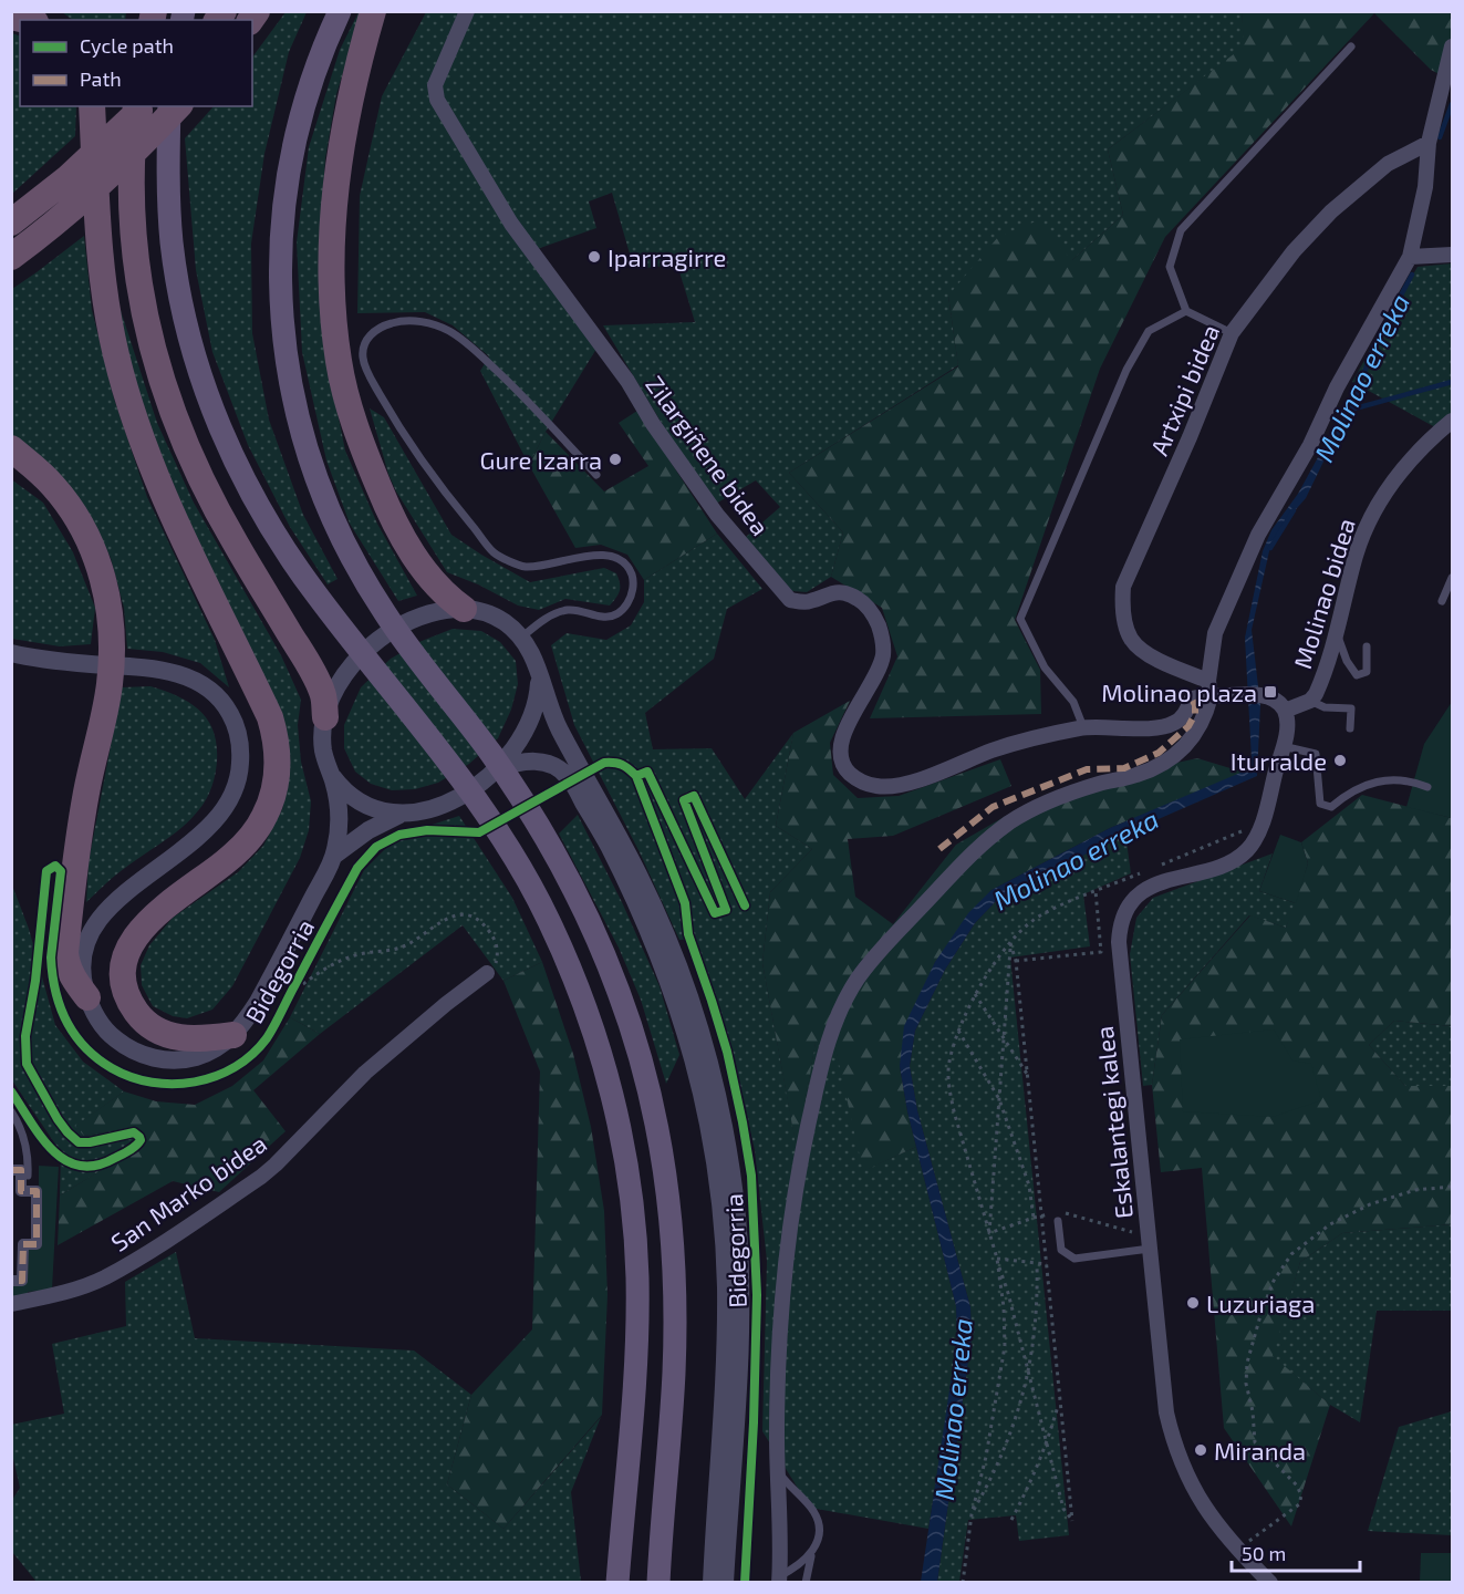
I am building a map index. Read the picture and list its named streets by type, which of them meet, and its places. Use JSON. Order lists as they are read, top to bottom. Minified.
{"streets":{"street":["Artxipi bidea","Zilargiñene bidea","Molinao bidea","Eskalantegi kalea","San Marko bidea"],"cycle path":["Bidegorria"]},"crossings":[["Artxipi bidea","Zilargiñene bidea"],["Artxipi bidea","Molinao bidea"],["Artxipi bidea","Eskalantegi kalea"],["Molinao bidea","Eskalantegi kalea"]],"water":["Molinao erreka"],"places":{"other":["Iparragirre","Gure Izarra","Iturralde","Luzuriaga","Miranda"],"transit":["Molinao plaza"]},"legend":["Cycle path","Path"],"scale_bar":"50 m"}
